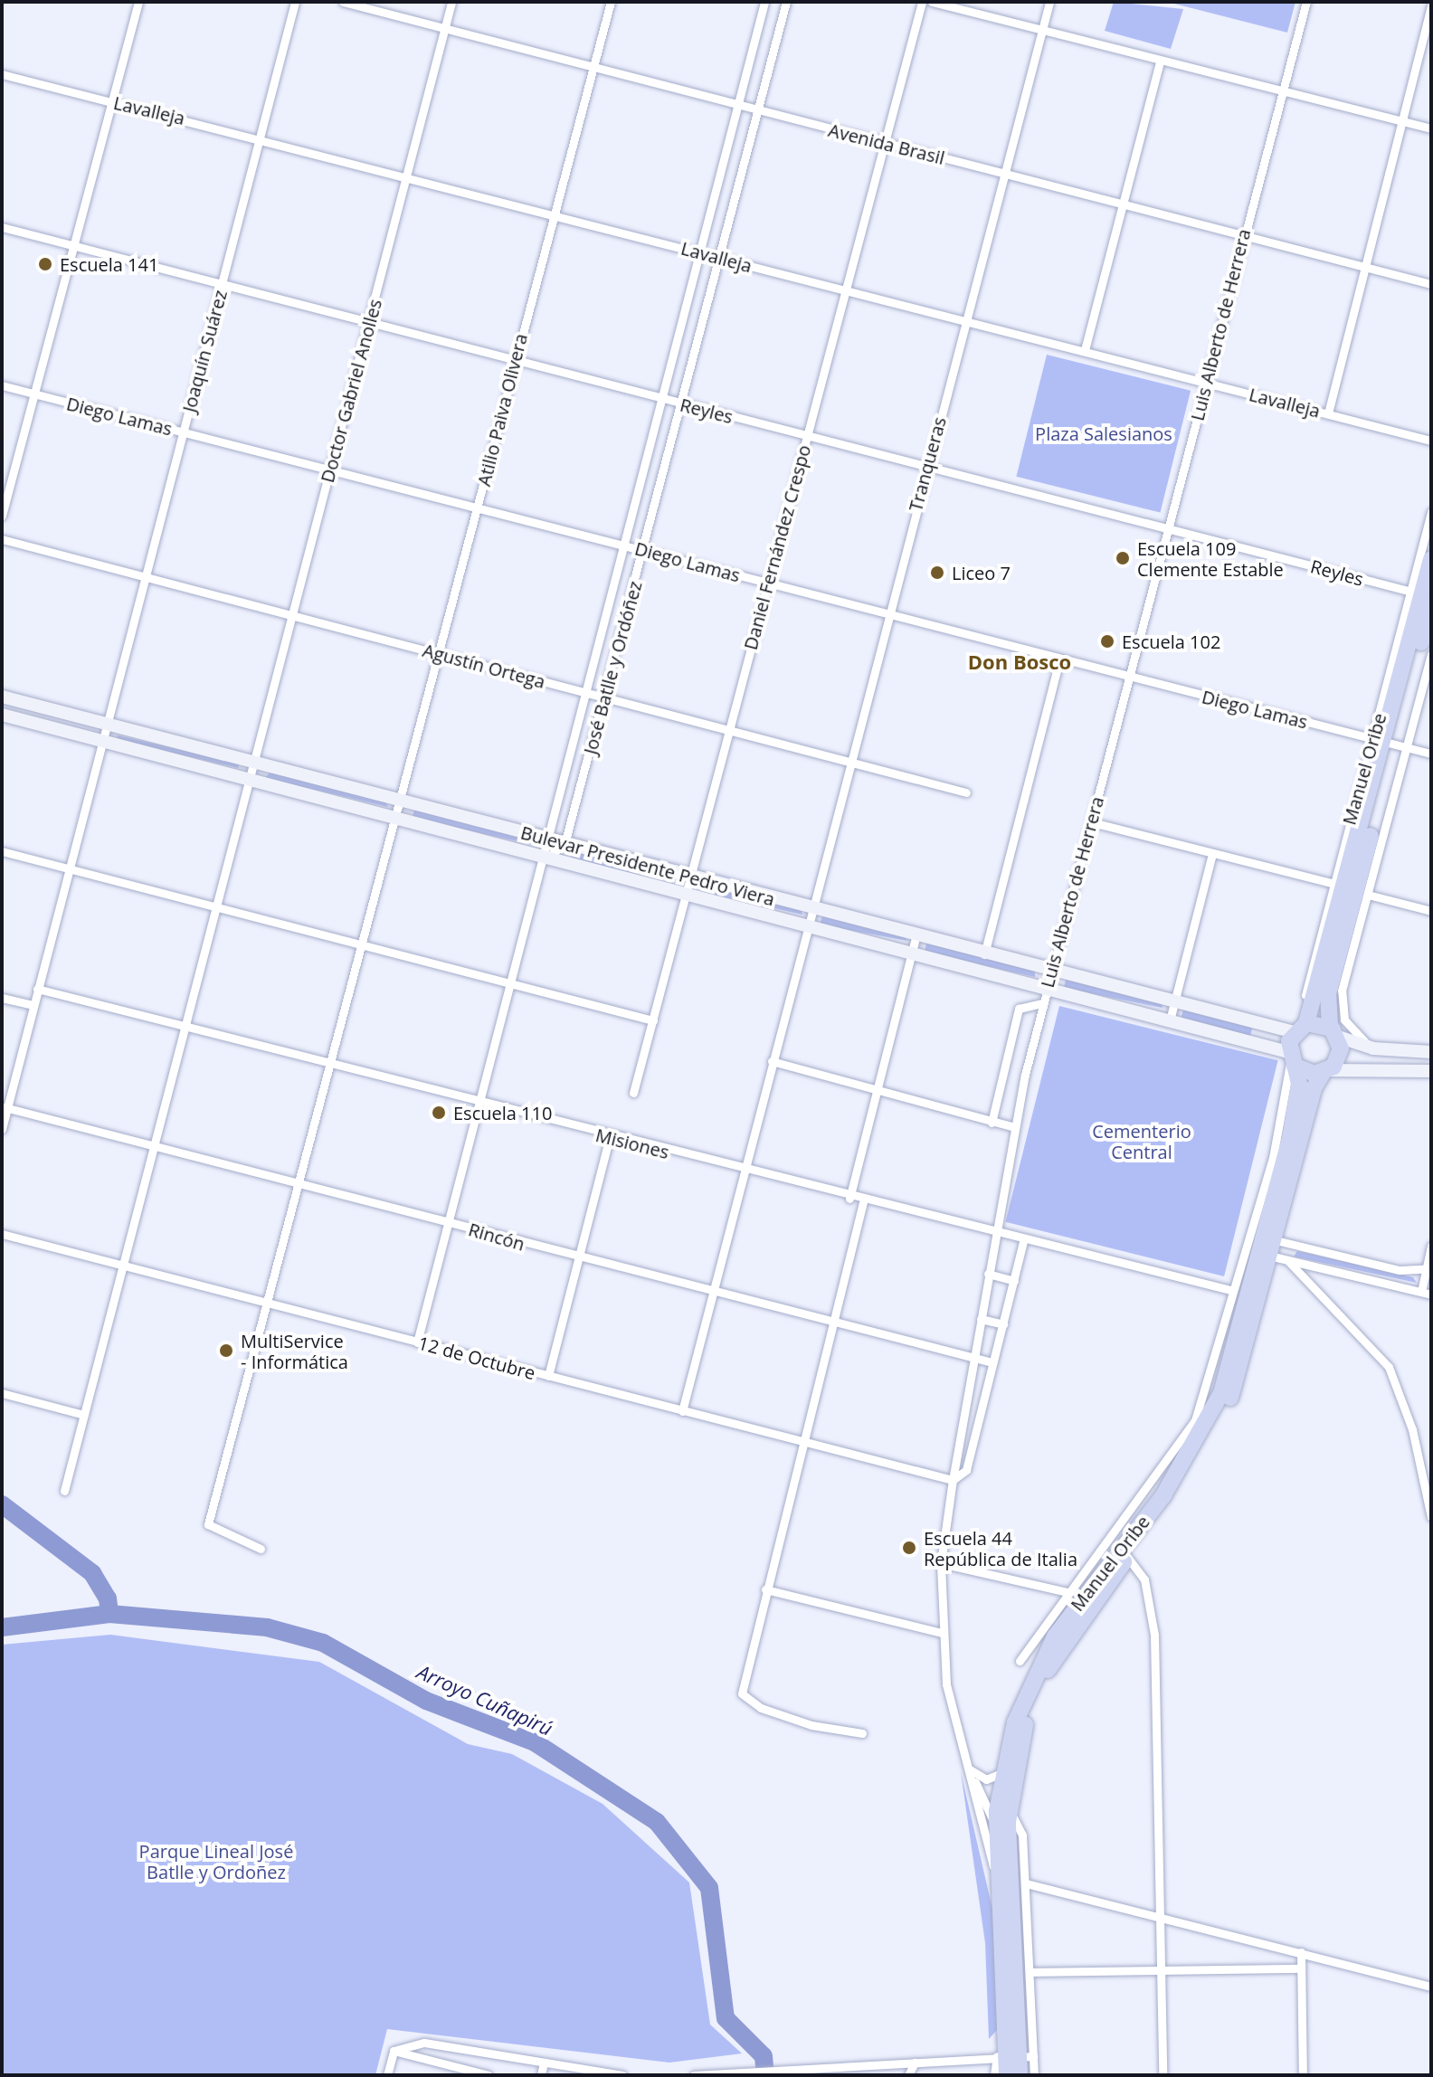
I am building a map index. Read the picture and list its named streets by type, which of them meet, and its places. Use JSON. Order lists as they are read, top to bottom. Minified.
{"streets":{"highway":["Manuel Oribe"],"street":["Lavalleja","Avenida Brasil","Luis Alberto de Herrera","Joaquín Suárez","Doctor Gabriel Anolles","Atilio Paiva Olivera","Reyles","Diego Lamas","Tranqueras","Daniel Fernández Crespo","Agustín Ortega","José Batlle y Ordóñez","Bulevar Presidente Pedro Viera","Misiones","Rincón","12 de Octubre"]},"crossings":[["Lavalleja","Luis Alberto de Herrera"],["Lavalleja","Joaquín Suárez"],["Lavalleja","Doctor Gabriel Anolles"],["Lavalleja","Atilio Paiva Olivera"],["Lavalleja","Tranqueras"],["Lavalleja","Daniel Fernández Crespo"],["Lavalleja","José Batlle y Ordóñez"],["Avenida Brasil","Luis Alberto de Herrera"],["Avenida Brasil","Doctor Gabriel Anolles"],["Avenida Brasil","Atilio Paiva Olivera"],["Avenida Brasil","Tranqueras"],["Avenida Brasil","Daniel Fernández Crespo"],["Avenida Brasil","José Batlle y Ordóñez"],["Luis Alberto de Herrera","Reyles"],["Luis Alberto de Herrera","Diego Lamas"],["Luis Alberto de Herrera","Manuel Oribe"],["Luis Alberto de Herrera","Bulevar Presidente Pedro Viera"],["Luis Alberto de Herrera","Misiones"],["Luis Alberto de Herrera","Rincón"],["Luis Alberto de Herrera","12 de Octubre"],["Joaquín Suárez","Reyles"],["Joaquín Suárez","Diego Lamas"],["Joaquín Suárez","Agustín Ortega"],["Joaquín Suárez","Bulevar Presidente Pedro Viera"],["Joaquín Suárez","Misiones"],["Joaquín Suárez","Rincón"],["Doctor Gabriel Anolles","Reyles"],["Doctor Gabriel Anolles","Diego Lamas"],["Doctor Gabriel Anolles","Agustín Ortega"],["Doctor Gabriel Anolles","Bulevar Presidente Pedro Viera"],["Doctor Gabriel Anolles","Misiones"],["Doctor Gabriel Anolles","Rincón"],["Doctor Gabriel Anolles","12 de Octubre"],["Atilio Paiva Olivera","Reyles"],["Atilio Paiva Olivera","Diego Lamas"],["Atilio Paiva Olivera","Agustín Ortega"],["Atilio Paiva Olivera","Bulevar Presidente Pedro Viera"],["Atilio Paiva Olivera","Misiones"],["Atilio Paiva Olivera","Rincón"],["Atilio Paiva Olivera","12 de Octubre"],["Reyles","Tranqueras"],["Reyles","Daniel Fernández Crespo"],["Reyles","José Batlle y Ordóñez"],["Reyles","Manuel Oribe"],["Diego Lamas","Tranqueras"],["Diego Lamas","Daniel Fernández Crespo"],["Diego Lamas","José Batlle y Ordóñez"],["Diego Lamas","Manuel Oribe"],["Tranqueras","Agustín Ortega"],["Tranqueras","Bulevar Presidente Pedro Viera"],["Tranqueras","Misiones"],["Tranqueras","Rincón"],["Tranqueras","12 de Octubre"],["Daniel Fernández Crespo","Agustín Ortega"],["Daniel Fernández Crespo","Bulevar Presidente Pedro Viera"],["Agustín Ortega","José Batlle y Ordóñez"],["José Batlle y Ordóñez","Bulevar Presidente Pedro Viera"],["José Batlle y Ordóñez","Misiones"],["José Batlle y Ordóñez","Rincón"],["José Batlle y Ordóñez","12 de Octubre"],["Manuel Oribe","Bulevar Presidente Pedro Viera"],["Manuel Oribe","Misiones"]],"districts":["Don Bosco"],"water":["Arroyo Cuñapirú"],"parks":["Plaza Salesianos","Cementerio Central","Parque Lineal José Batlle y Ordoñez"],"places":["Escuela 141","Escuela 109 Clemente Estable","Liceo 7","Escuela 102","Escuela 110","MultiService - Informática","Escuela 44 República de Italia"]}
